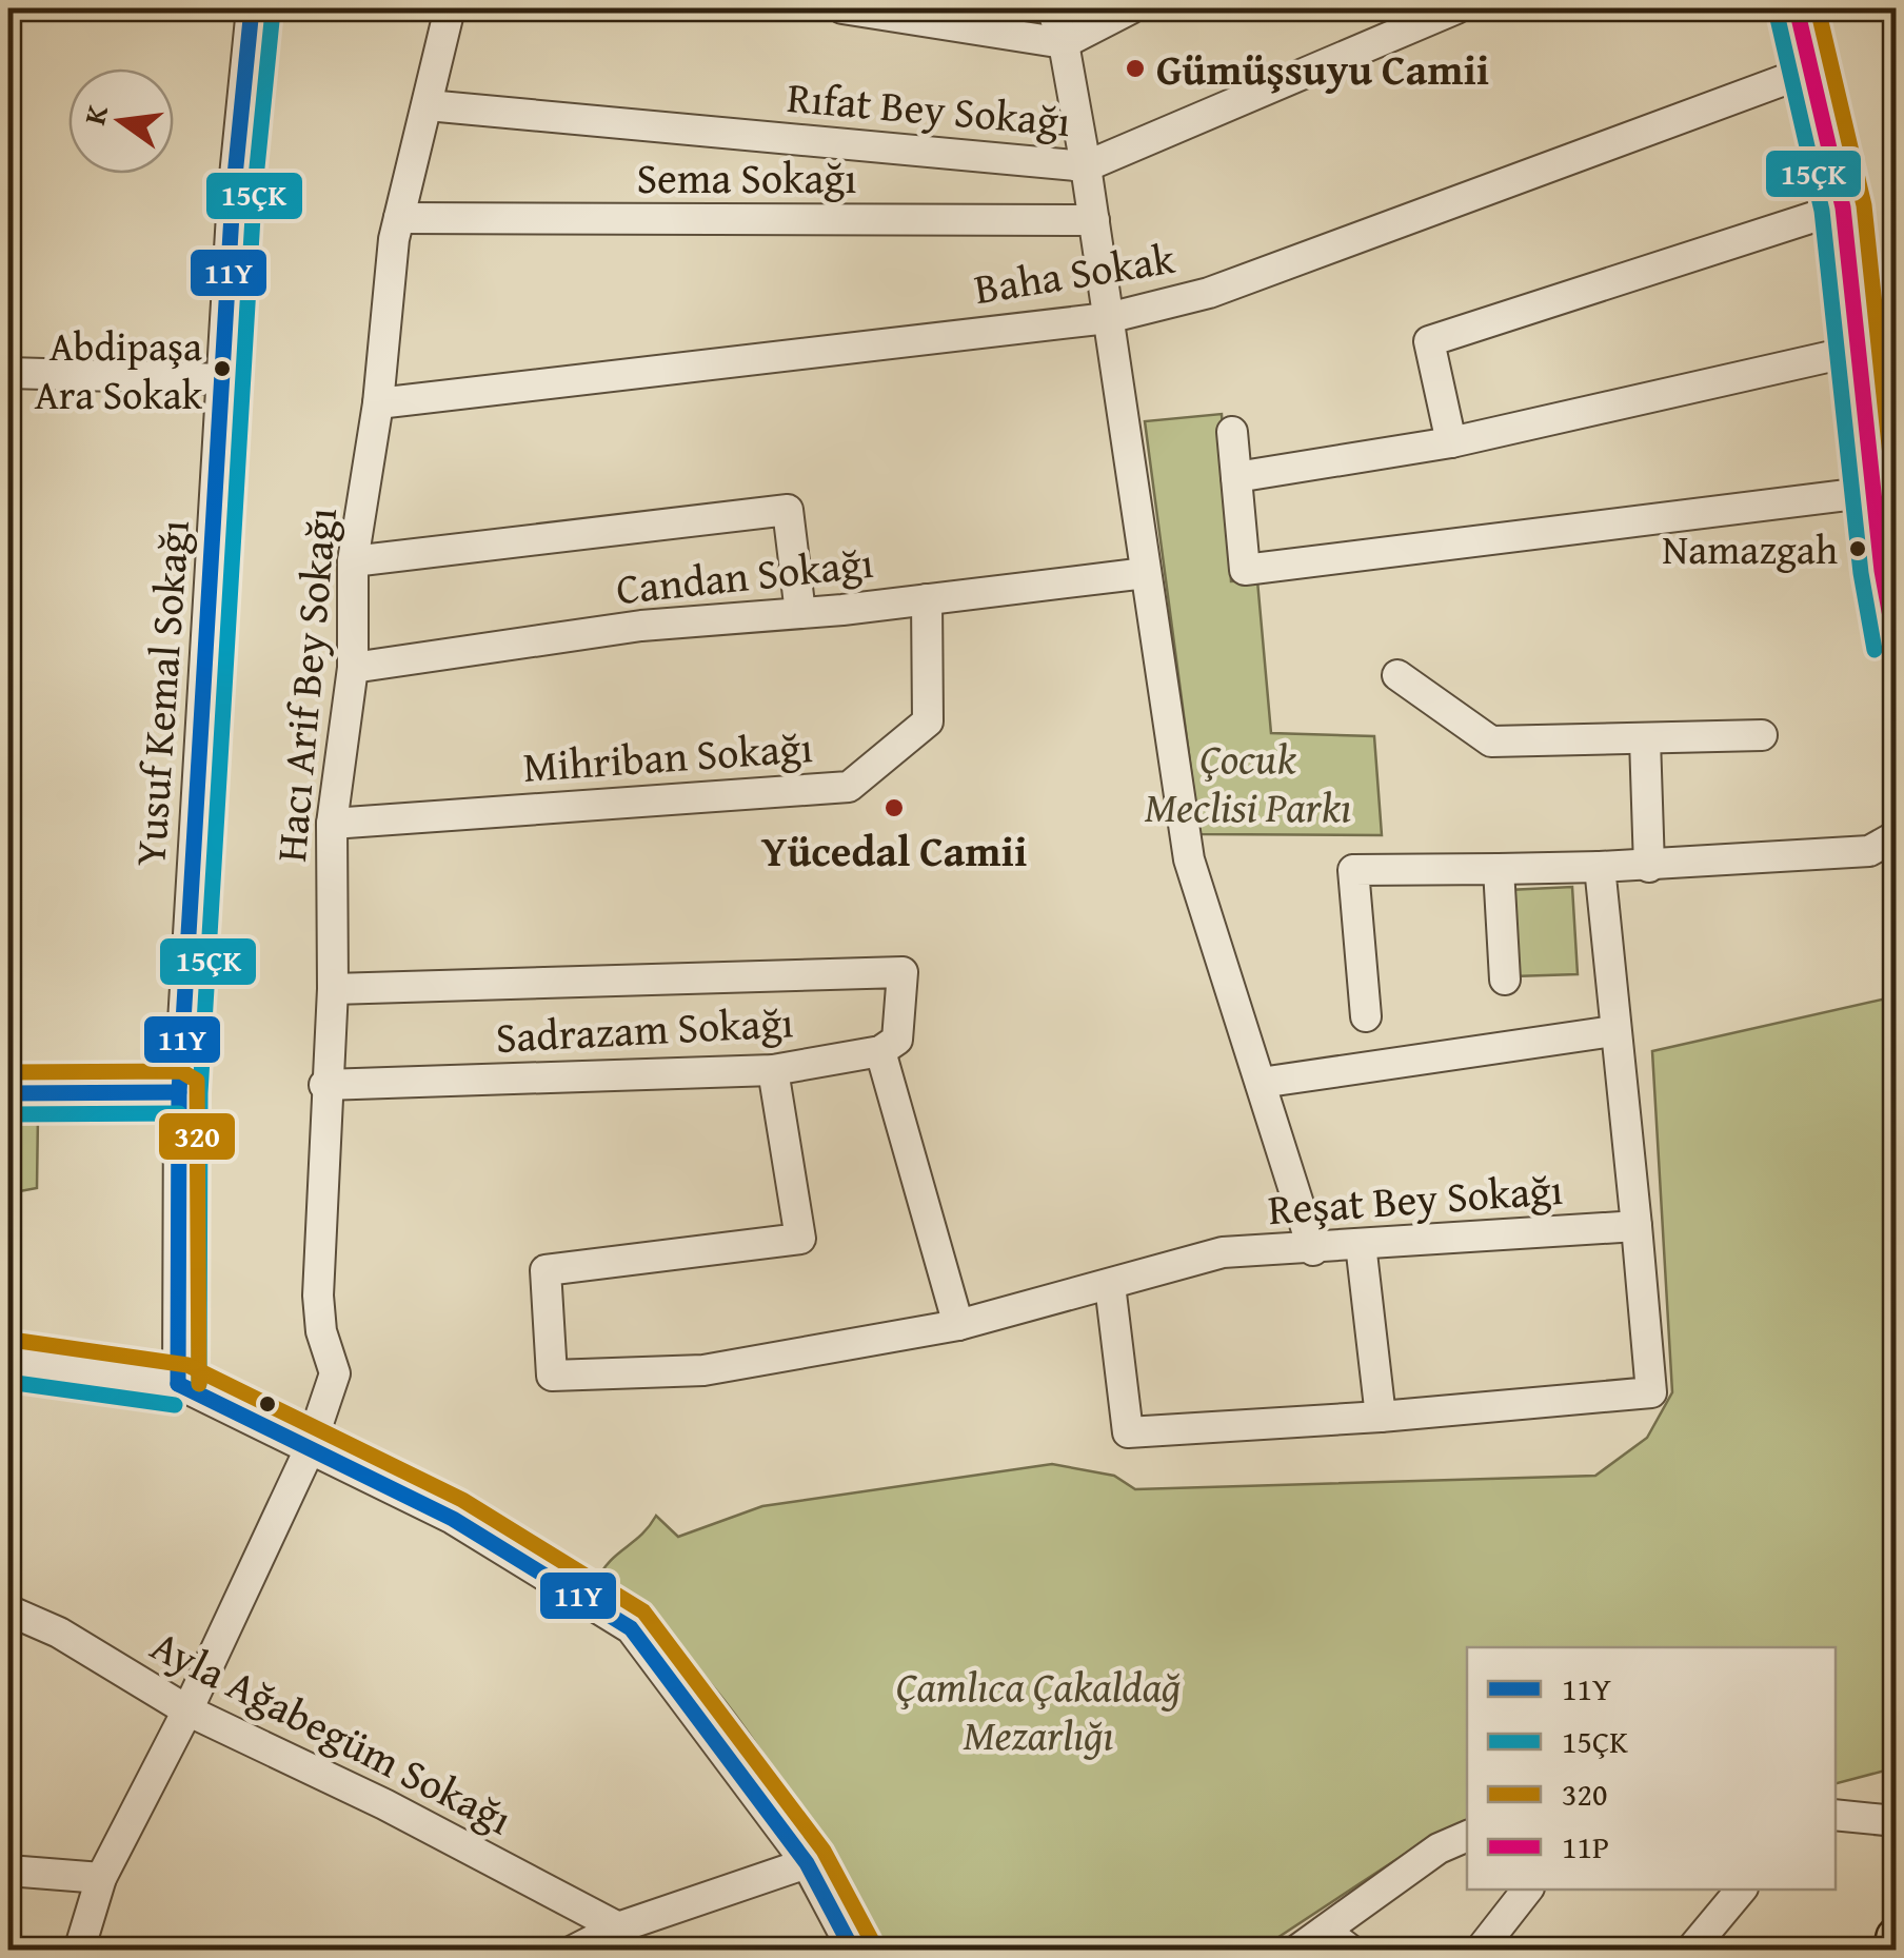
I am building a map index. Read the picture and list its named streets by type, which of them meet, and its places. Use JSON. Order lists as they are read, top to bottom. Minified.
{"streets":{"street":["Rıfat Bey Sokağı","Sema Sokağı","Baha Sokak","Candan Sokağı","Hacı Arif Bey Sokağı","Yusuf Kemal Sokağı","Mihriban Sokağı","Sadrazam Sokağı","Reşat Bey Sokağı","Ayla Ağabegüm Sokağı"]},"crossings":[["Rıfat Bey Sokağı","Hacı Arif Bey Sokağı"],["Sema Sokağı","Hacı Arif Bey Sokağı"],["Baha Sokak","Hacı Arif Bey Sokağı"],["Candan Sokağı","Hacı Arif Bey Sokağı"],["Candan Sokağı","Mihriban Sokağı"],["Hacı Arif Bey Sokağı","Mihriban Sokağı"],["Hacı Arif Bey Sokağı","Sadrazam Sokağı"],["Sadrazam Sokağı","Reşat Bey Sokağı"]],"parks":["Çocuk Meclisi Parkı","Çamlıca Çakaldağ Mezarlığı"],"places":["Gümüşsuyu Camii","Abdipaşa Ara Sokak","Namazgah","Yücedal Camii"],"lines":["transit line 11Y","transit line 320","transit line 11P","transit line 15ÇK"],"legend":["11Y","15ÇK","320","11P"],"north":"left"}
